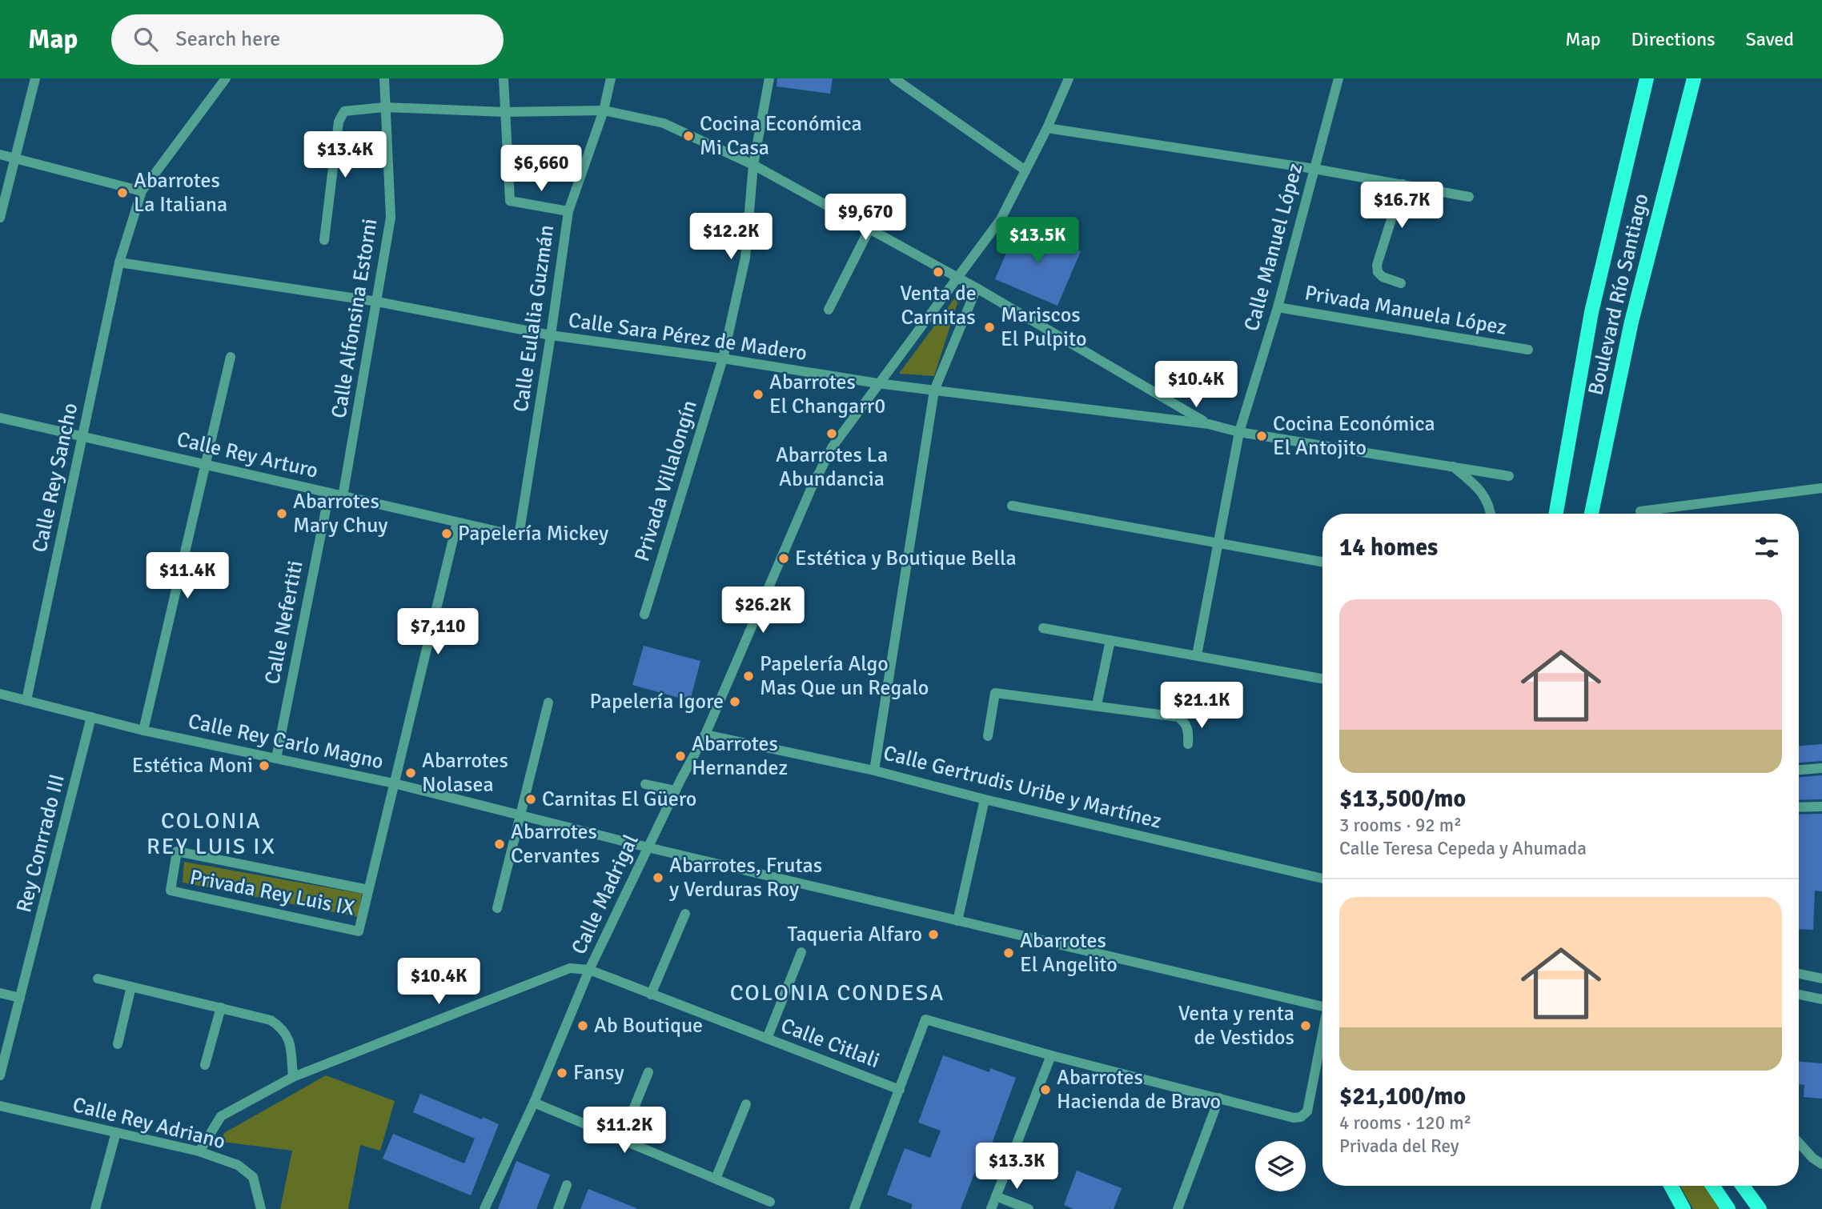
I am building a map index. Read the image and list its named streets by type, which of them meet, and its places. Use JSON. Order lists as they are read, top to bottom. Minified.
{"streets":{"main road":["Boulevard Río Santiago"],"street":["Calle Manuel López","Privada Manuela López","Calle Alfonsina Estorni","Calle Eulalia Guzmán","Calle Sara Pérez de Madero","Calle Rey Arturo","Calle Rey Sancho","Privada Villalongín","Calle Nefertiti","Calle Rey Carlo Magno","Calle Gertrudis Uribe y Martínez","Rey Conrrado III","Privada Rey Luis IX","Calle Madrigal","Calle Citlali","Calle Rey Adriano"]},"crossings":[["Calle Manuel López","Privada Manuela López"],["Calle Manuel López","Calle Sara Pérez de Madero"],["Calle Alfonsina Estorni","Calle Sara Pérez de Madero"],["Calle Alfonsina Estorni","Calle Rey Arturo"],["Calle Eulalia Guzmán","Calle Sara Pérez de Madero"],["Calle Eulalia Guzmán","Calle Rey Arturo"],["Calle Sara Pérez de Madero","Calle Rey Sancho"],["Calle Sara Pérez de Madero","Privada Villalongín"],["Calle Sara Pérez de Madero","Calle Madrigal"],["Calle Rey Arturo","Calle Rey Sancho"],["Calle Rey Arturo","Calle Nefertiti"],["Calle Rey Arturo","Privada Rey Luis IX"],["Calle Rey Sancho","Calle Rey Carlo Magno"],["Calle Nefertiti","Calle Rey Carlo Magno"],["Calle Rey Carlo Magno","Rey Conrrado III"],["Calle Rey Carlo Magno","Privada Rey Luis IX"],["Calle Rey Carlo Magno","Calle Madrigal"],["Calle Gertrudis Uribe y Martínez","Calle Madrigal"],["Calle Madrigal","Calle Citlali"]],"districts":["COLONIA REY LUIS IX","COLONIA CONDESA"],"places":["Cocina Económica Mi Casa","Abarrotes La Italiana","Venta de Carnitas","Mariscos El Pulpito","Abarrotes El Changarr0","Abarrotes La Abundancia","Cocina Económica El Antojito","Abarrotes Mary Chuy","Papelería Mickey","Estética y Boutique Bella","Papelería Algo Mas Que un Regalo","Papelería Igore","Abarrotes Hernandez","Estética Moni","Abarrotes Nolasea","Carnitas El Güero","Abarrotes Cervantes","Abarrotes, Frutas y Verduras Roy","Taqueria Alfaro","Abarrotes El Angelito","Ab Boutique","Venta y renta de Vestidos","Fansy","Abarrotes Hacienda de Bravo"],"page":{"header":"Map","search":"Search here","nav":["Map","Directions","Saved"],"price":["$13.4K","$6,660","$16.7K","$9,670","$12.2K","$13.5K","$10.4K","$11.4K","$26.2K","$7,110","$21.1K","$10.4K","$11.2K","$13.3K"],"heading":"14 homes","list":[{"name":"$13,500/mo","note":"3 rooms · 92 m² · Calle Teresa Cepeda y Ahumada"},{"name":"$21,100/mo","note":"4 rooms · 120 m² · Privada del Rey"}]}}
